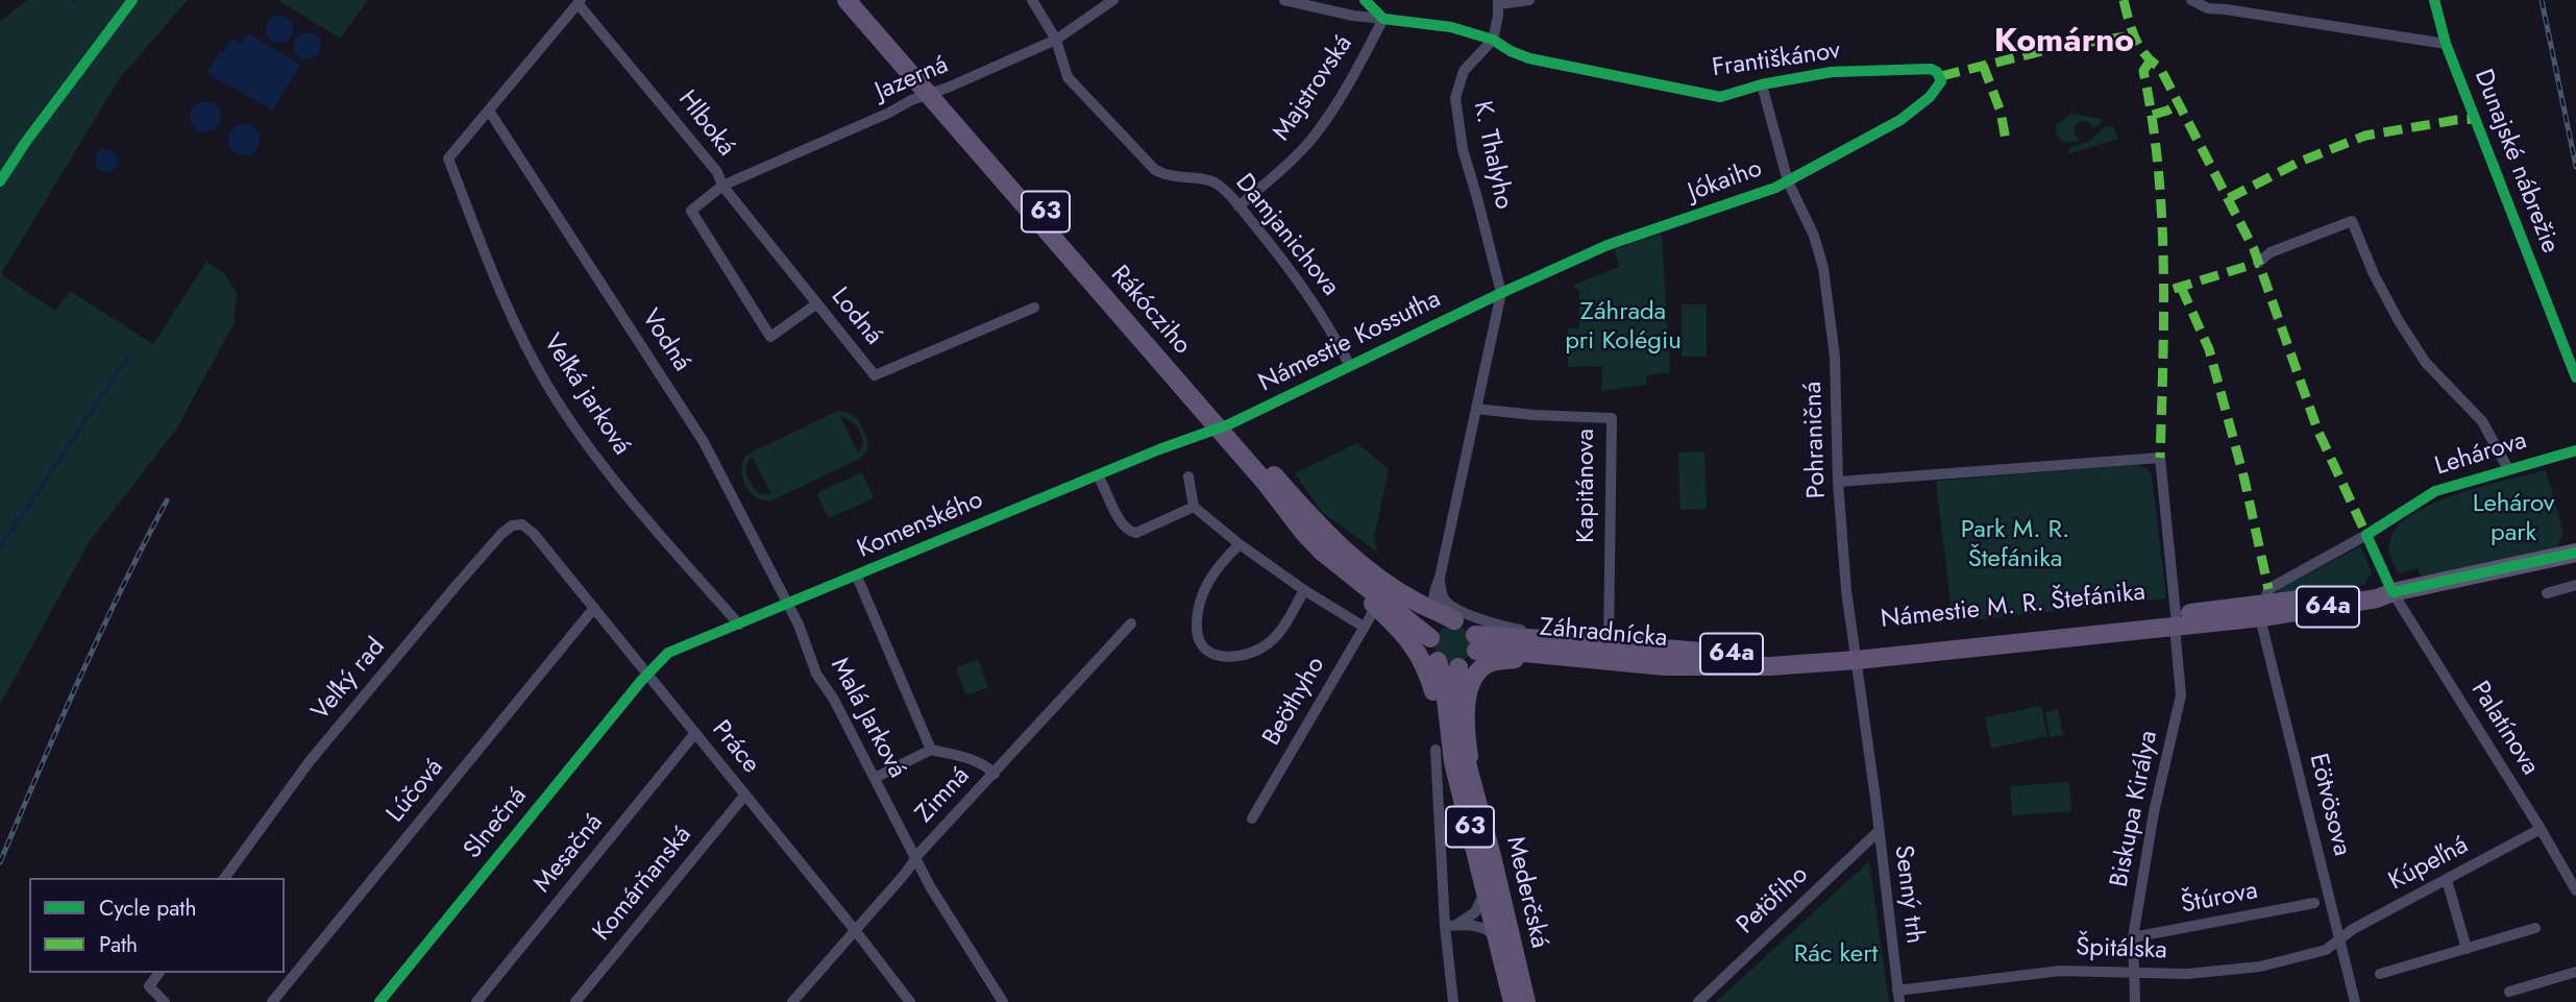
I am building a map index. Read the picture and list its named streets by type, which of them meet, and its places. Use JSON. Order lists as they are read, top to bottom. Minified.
{"streets":{"main road":["63","Rákócziho","64a","Záhradnícka","Mederčská"],"street":["Františkánov","Jazerná","Majstrovská","Hlboká","K. Thalyho","Dunajské nábrežie","Jókaiho","Damjanichova","Lodná","Vodná","Námestie Kossutha","Veľká jarková","Pohraničná","Lehárova","Kapitánova","Komenského","Veľký rad","Beöthyho","Malá Jarková","Palatínova","Práce","Lúčová","Zimná","Eötvösova","Biskupa Királya","Slnečná","Mesačná","Kúpeľná","Komárňanská","Senný trh","Štúrova","Petöfiho","Špitálska"]},"crossings":[["Františkánov","Majstrovská"],["Františkánov","K. Thalyho"],["Františkánov","Jókaiho"],["Františkánov","Pohraničná"],["Jazerná","Hlboká"],["Jazerná","Damjanichova"],["Jazerná","Rákócziho"],["Jazerná","Lodná"],["Majstrovská","Damjanichova"],["Hlboká","Lodná"],["K. Thalyho","Jókaiho"],["K. Thalyho","Námestie Kossutha"],["Jókaiho","Námestie Kossutha"],["Jókaiho","Pohraničná"],["63","Rákócziho"],["63","Záhradnícka"],["63","Beöthyho"],["63","Mederčská"],["Damjanichova","Námestie Kossutha"],["Rákócziho","Námestie Kossutha"],["Rákócziho","Komenského"],["Rákócziho","Záhradnícka"],["Rákócziho","Mederčská"],["Vodná","Veľká jarková"],["Vodná","Komenského"],["Vodná","Malá Jarková"],["Námestie Kossutha","Komenského"],["Veľká jarková","Komenského"],["Pohraničná","64a"],["Pohraničná","Záhradnícka"],["Pohraničná","Biskupa Királya"],["Pohraničná","Senný trh"],["Lehárova","64a"],["Lehárova","Palatínova"],["Lehárova","Eötvösova"],["Kapitánova","Záhradnícka"],["Komenského","Malá Jarková"],["Komenského","Práce"],["Komenského","Slnečná"],["64a","Záhradnícka"],["64a","Palatínova"],["64a","Eötvösova"],["64a","Biskupa Királya"],["Záhradnícka","Mederčská"],["Veľký rad","Práce"],["Malá Jarková","Zimná"],["Palatínova","Kúpeľná"],["Práce","Lúčová"],["Práce","Zimná"],["Práce","Slnečná"],["Práce","Mesačná"],["Práce","Komárňanská"],["Eötvösova","Kúpeľná"],["Eötvösova","Špitálska"],["Biskupa Királya","Štúrova"],["Biskupa Királya","Špitálska"],["Kúpeľná","Špitálska"],["Senný trh","Petöfiho"],["Senný trh","Špitálska"]],"districts":["Komárno"],"parks":["Záhrada pri Kolégiu","Lehárov park","Park M. R. Štefánika","Rác kert"],"legend":["Cycle path","Path"]}
